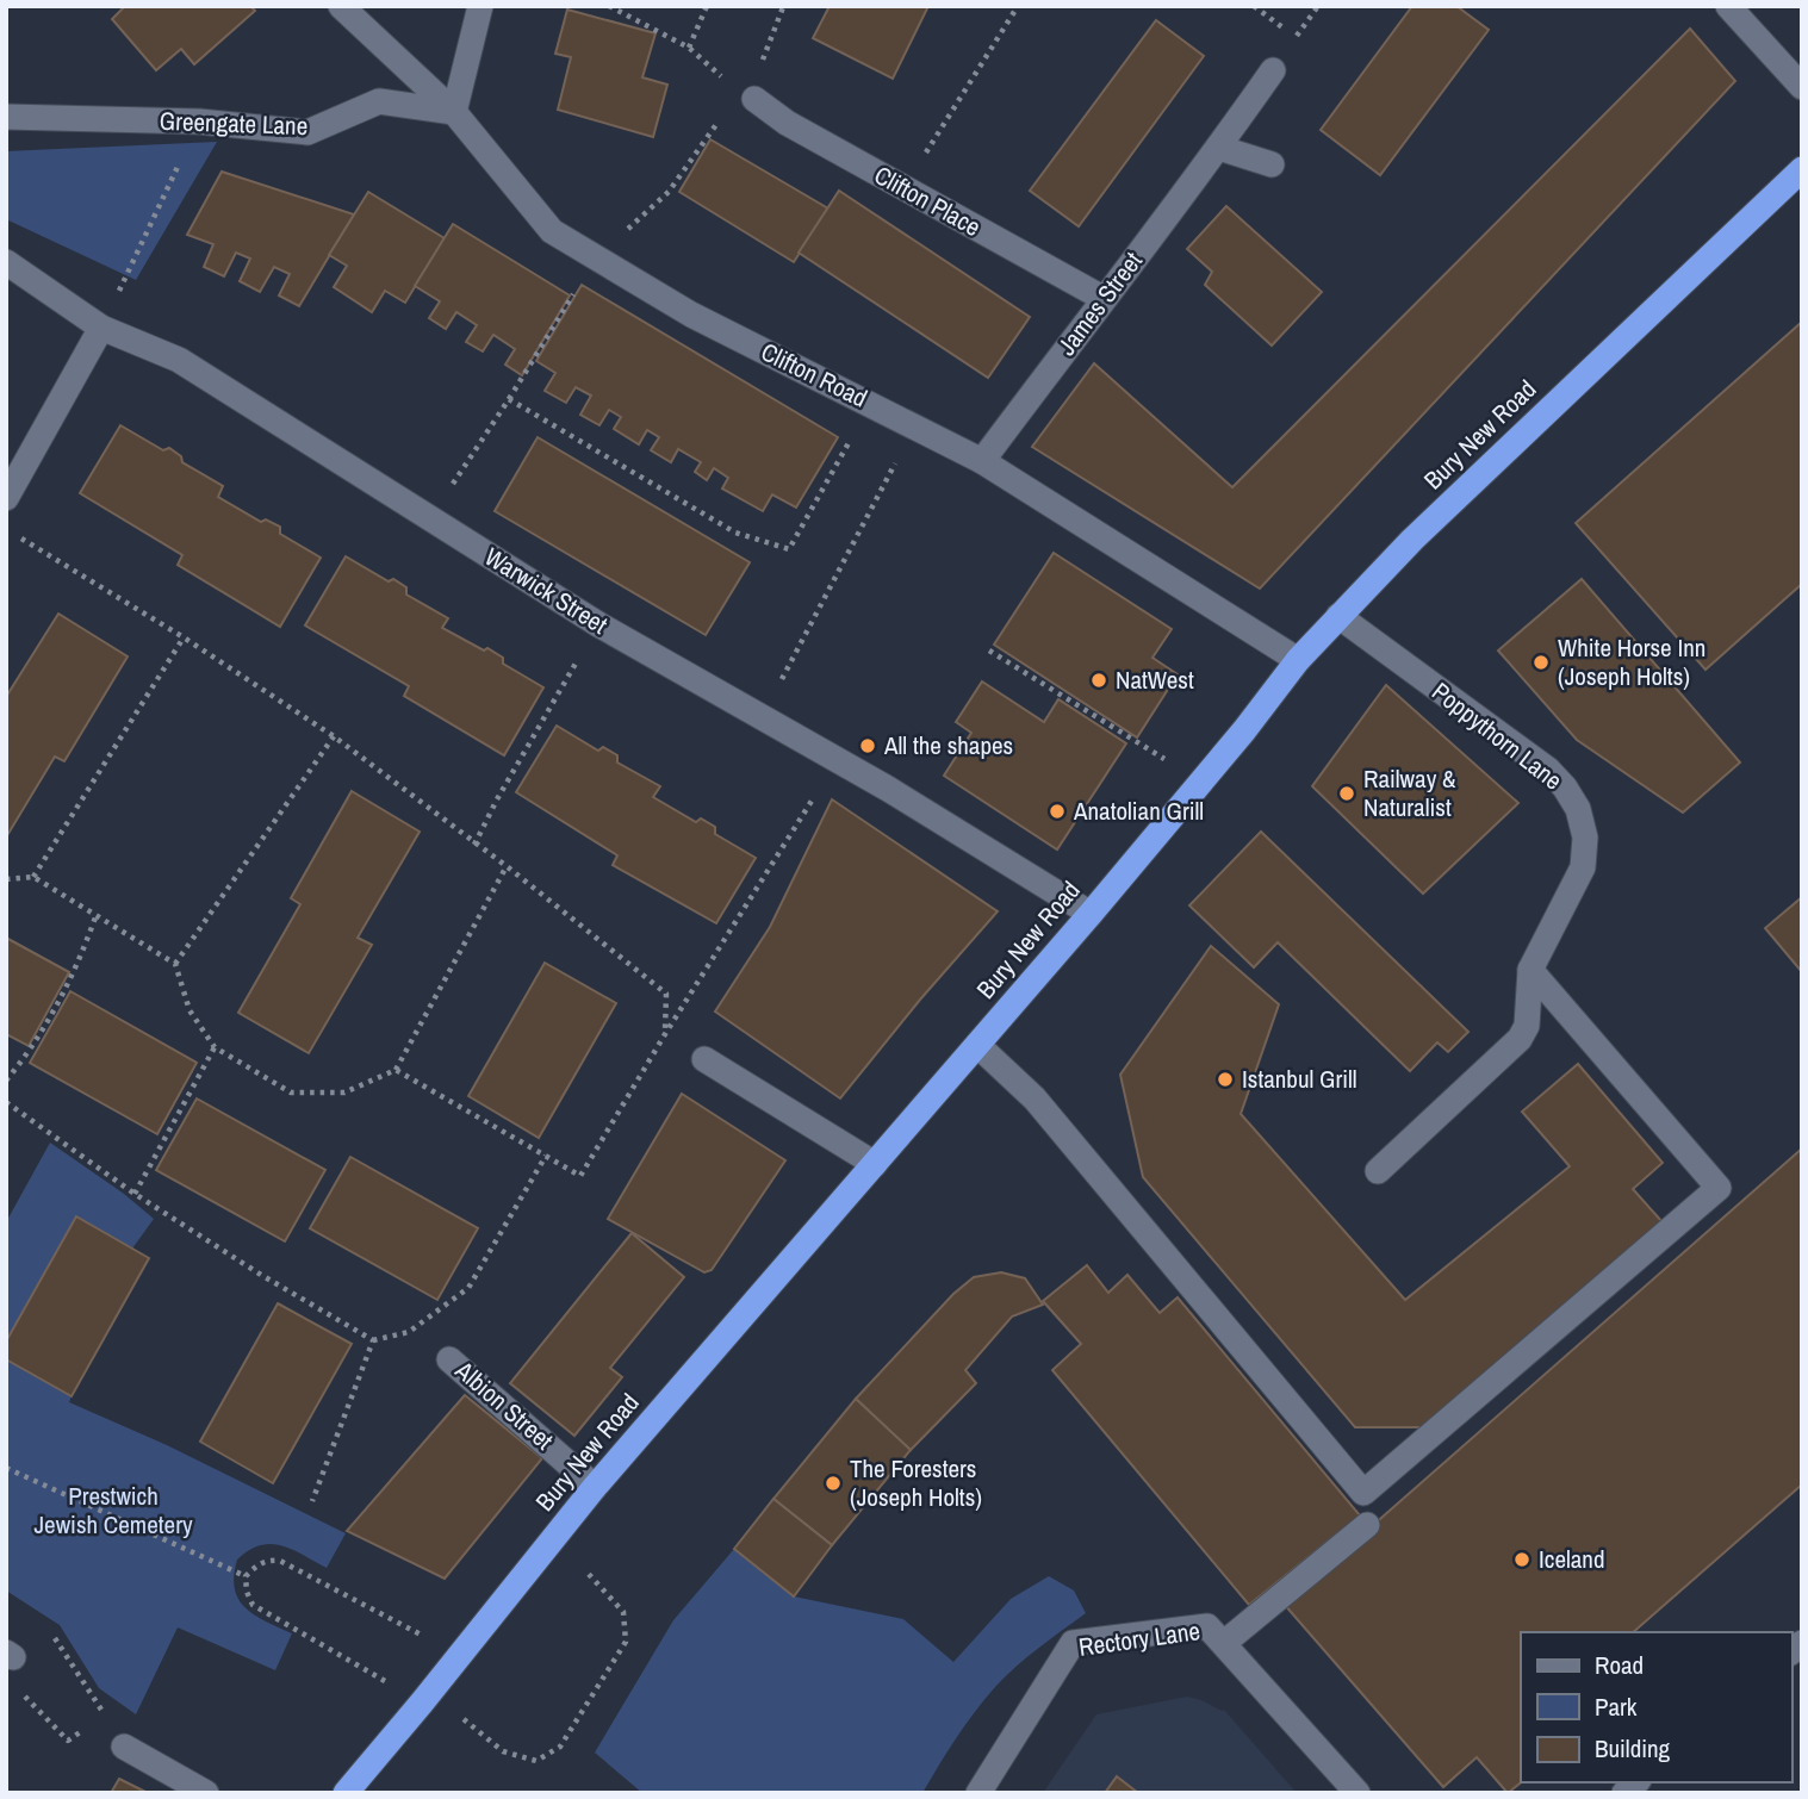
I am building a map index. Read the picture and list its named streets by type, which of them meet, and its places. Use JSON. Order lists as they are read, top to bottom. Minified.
{"streets":{"highway":["Bury New Road"],"street":["Greengate Lane","Clifton Place","James Street","Clifton Road","Warwick Street","Poppythorn Lane","Albion Street","Rectory Lane"]},"crossings":[["Greengate Lane","Clifton Road"],["Clifton Place","James Street"],["James Street","Clifton Road"],["Clifton Road","Bury New Road"],["Bury New Road","Warwick Street"],["Bury New Road","Poppythorn Lane"],["Bury New Road","Albion Street"]],"parks":["Prestwich Jewish Cemetery"],"places":["White Horse Inn (Joseph Holts)","NatWest","All the shapes","Railway & Naturalist","Anatolian Grill","Istanbul Grill","The Foresters (Joseph Holts)","Iceland"],"legend":["Road","Park","Building"]}
